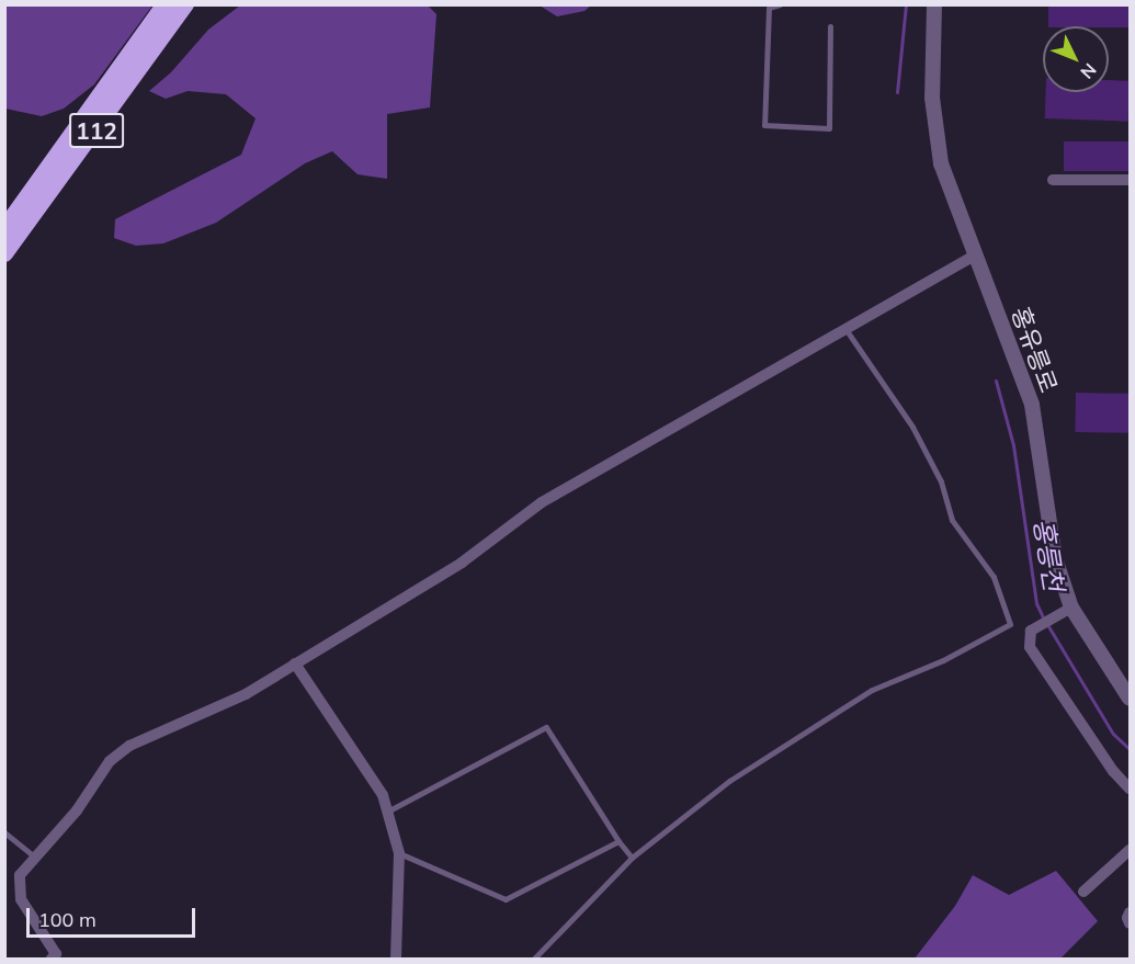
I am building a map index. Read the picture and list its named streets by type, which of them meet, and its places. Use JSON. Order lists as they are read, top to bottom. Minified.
{"streets":{"highway":["112"],"street":["홍유릉로"]},"water":["홍릉천"],"scale_bar":"100 m","north":"bottom right"}
